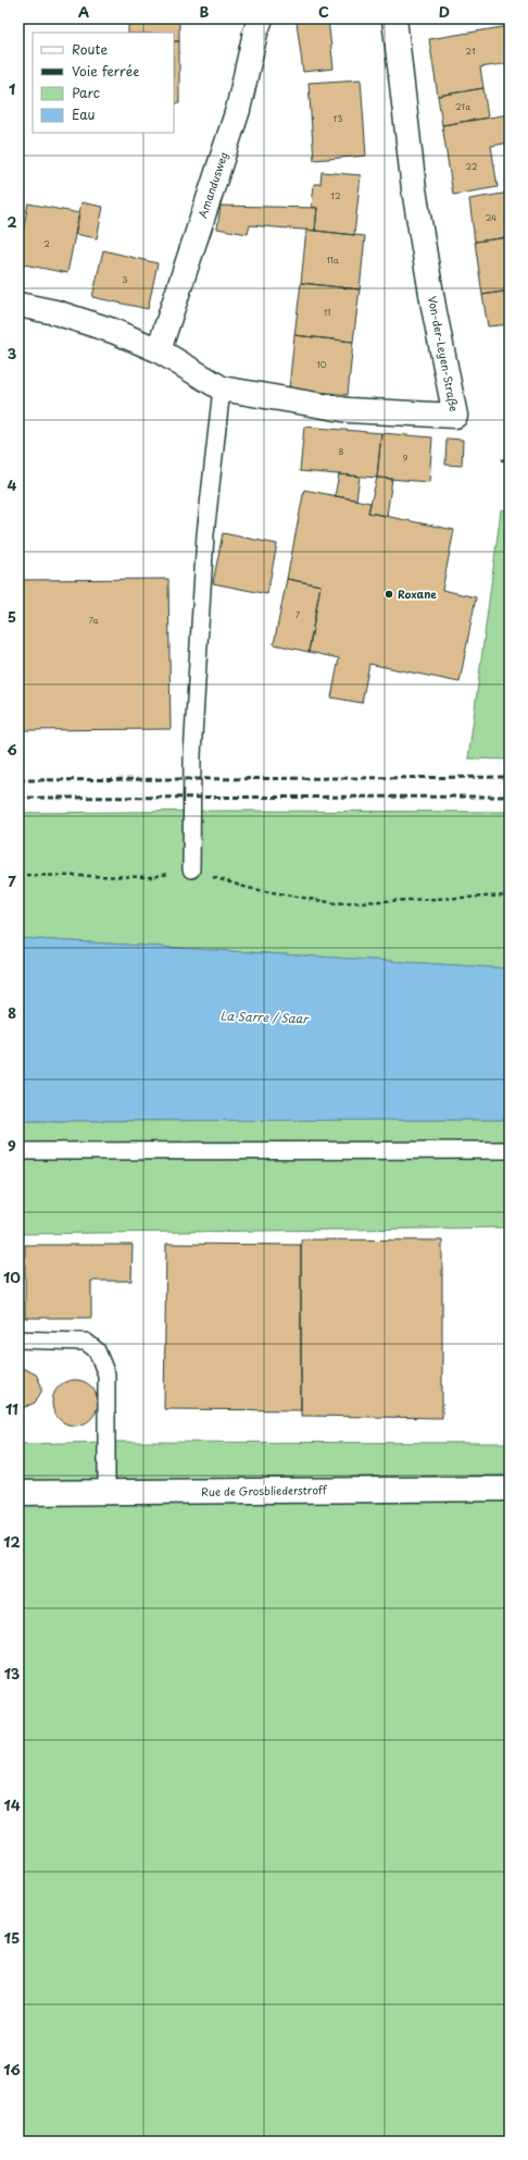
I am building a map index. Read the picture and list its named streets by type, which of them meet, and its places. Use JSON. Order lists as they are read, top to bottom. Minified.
{"streets":{"street":["Amandusweg","Von-der-Leyen-Straße","Rue de Grosbliederstroff"]},"crossings":[["Amandusweg","Von-der-Leyen-Straße"]],"water":["La Sarre / Saar"],"places":["Roxane"],"house_numbers":["21","21a","13","22","12","24","2","11a","3","11","10","8","9","7","7a"],"legend":["Route","Voie ferrée","Parc","Eau"],"grid":{"columns":["A","B","C","D"],"rows":["1","2","3","4","5","6","7","8","9","10","11","12","13","14","15","16"]}}
